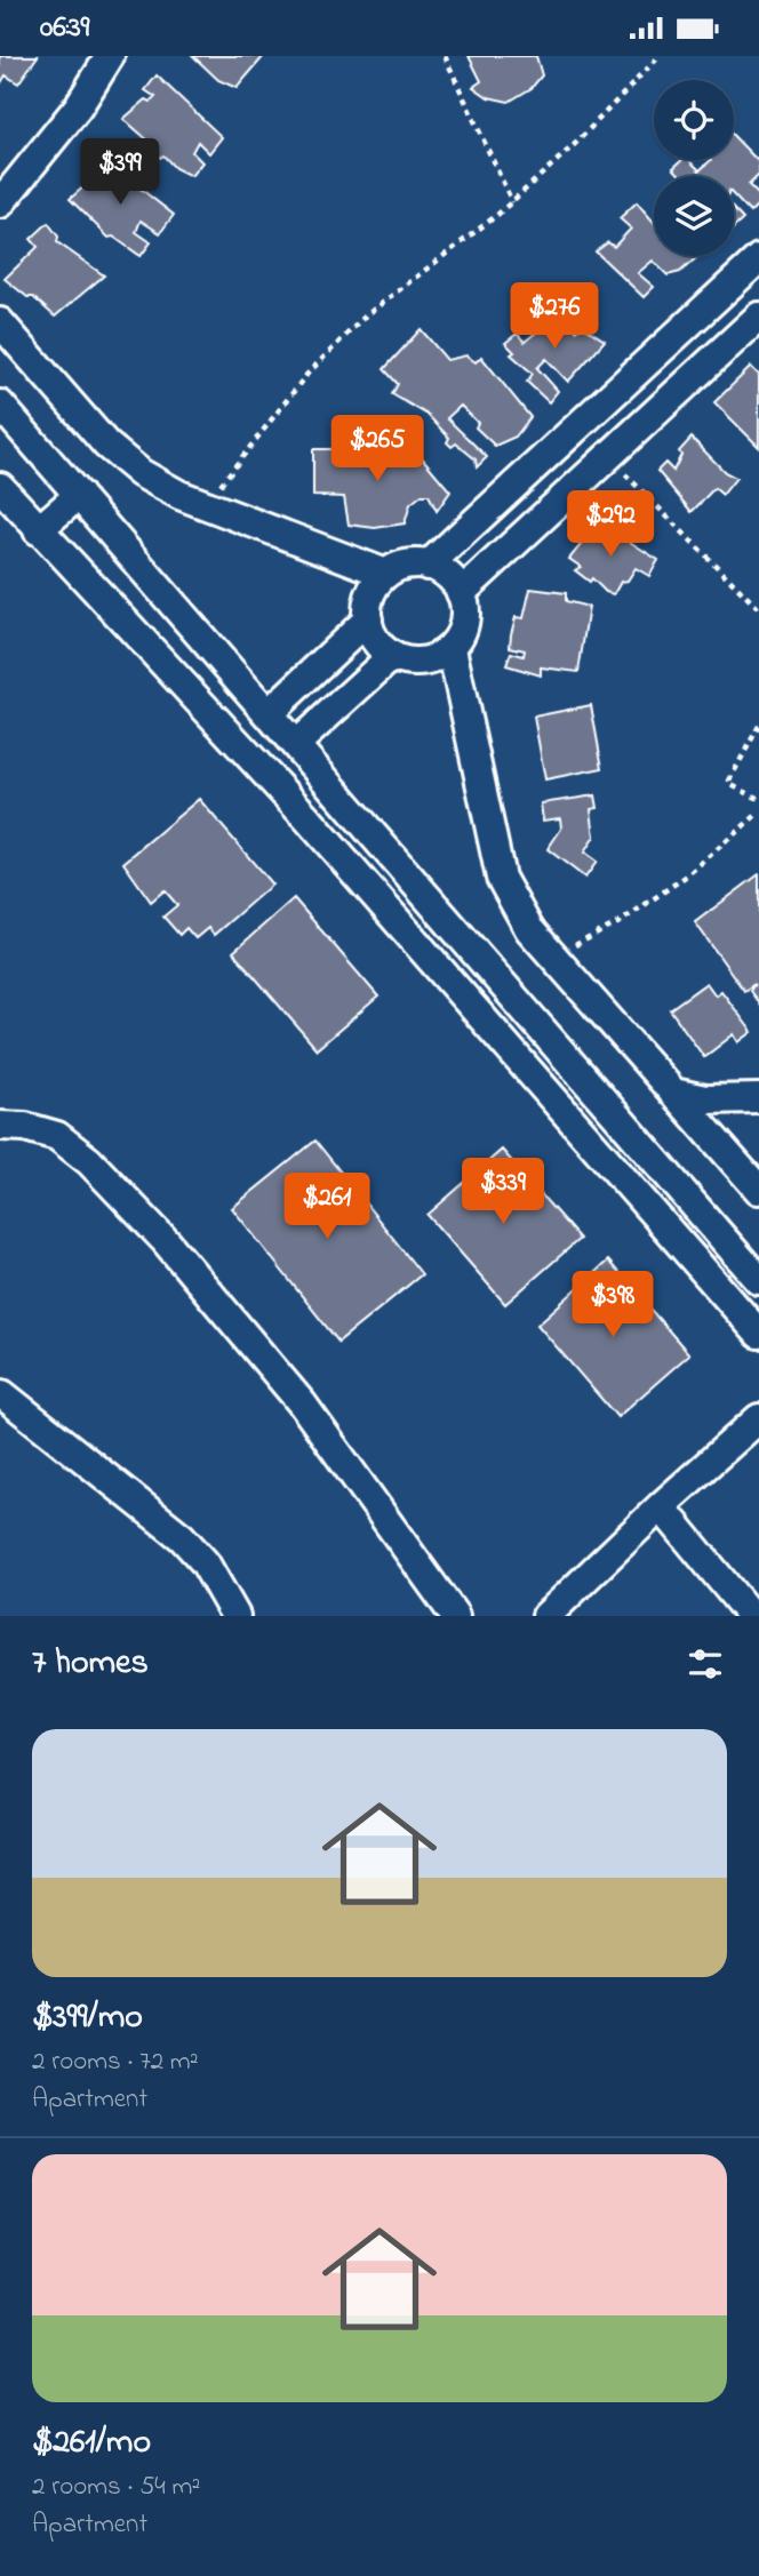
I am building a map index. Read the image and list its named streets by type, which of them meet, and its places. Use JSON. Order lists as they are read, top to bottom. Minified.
{"page":{"status":"06:39","price":["$399","$276","$265","$292","$339","$261","$398"],"heading":"7 homes","list":[{"name":"$399/mo","note":"2 rooms · 72 m² · Apartment"},{"name":"$261/mo","note":"2 rooms · 54 m² · Apartment"}]}}
